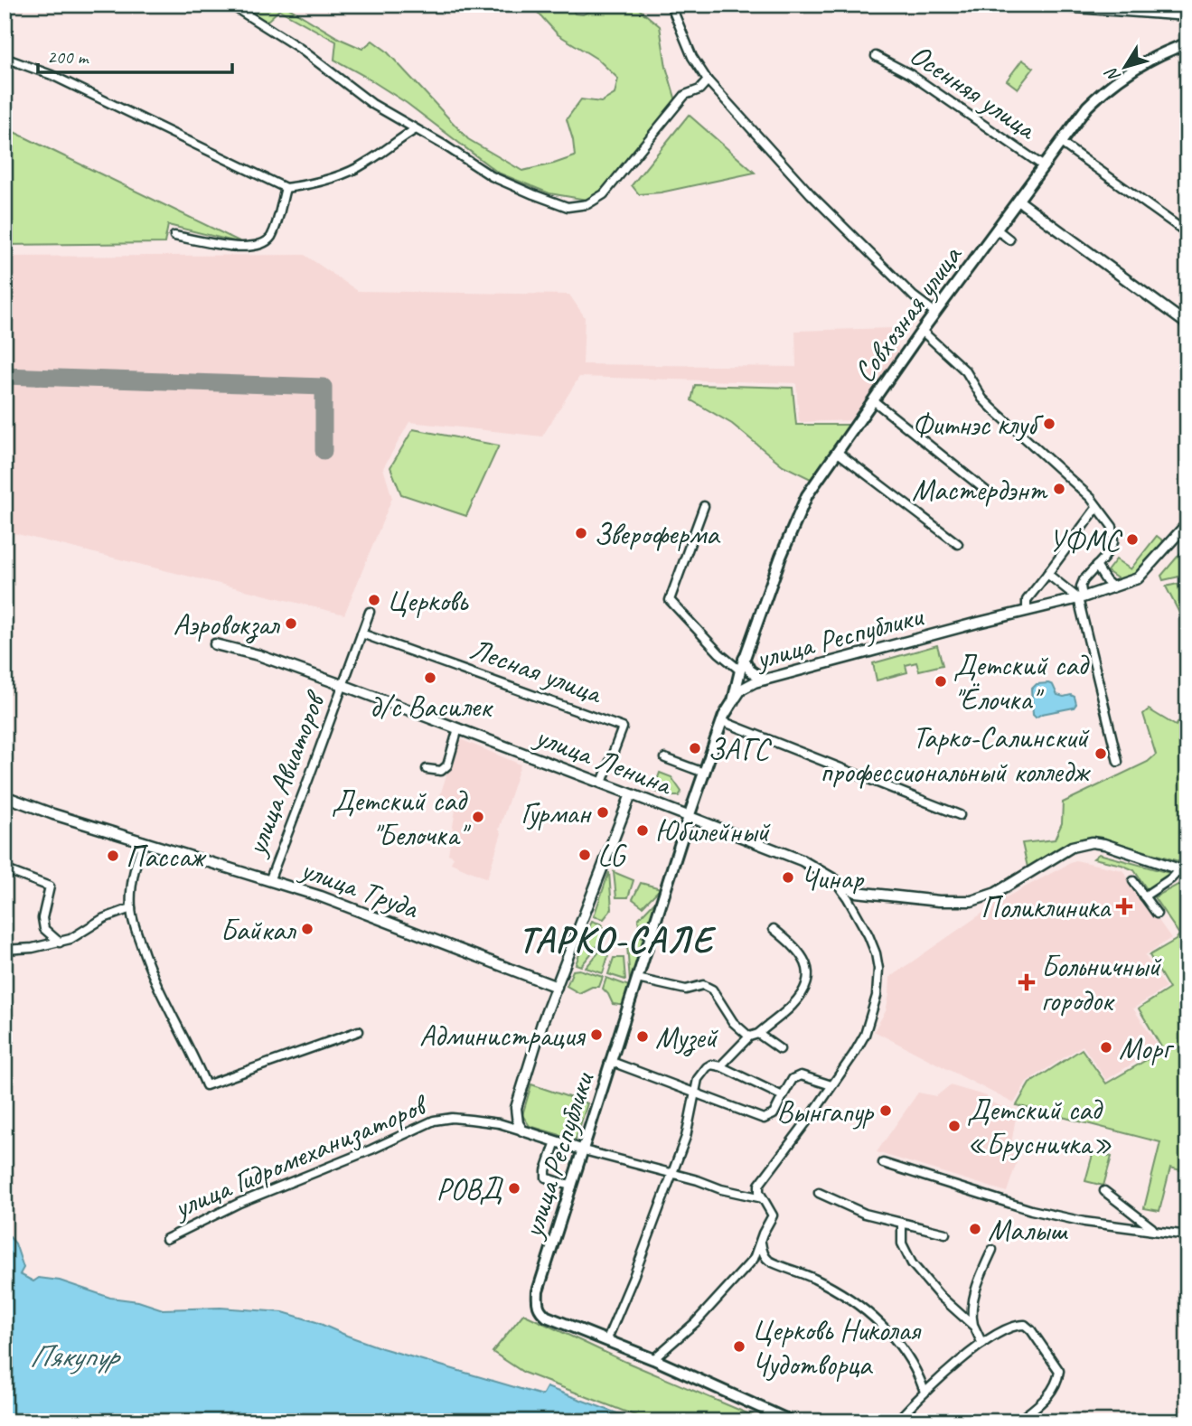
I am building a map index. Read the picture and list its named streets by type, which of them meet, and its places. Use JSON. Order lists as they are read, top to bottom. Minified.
{"streets":{"main road":["Совхозная улица","улица Республики"],"street":["Осенняя улица","Лесная улица","улица Ленина","улица Авиаторов","улица Труда","улица Гидромеханизаторов"]},"crossings":[["Осенняя улица","Совхозная улица"],["Совхозная улица","улица Республики"],["улица Республики","улица Ленина"],["Лесная улица","улица Ленина"],["Лесная улица","улица Авиаторов"],["улица Ленина","улица Авиаторов"],["улица Авиаторов","улица Труда"]],"districts":["ТАРКО-САЛЕ"],"water":["Пякупур"],"places":{"other":["Фитнэс клуб","Мастердэнт","Звероферма","УФМС","Церковь","Аэровокзал","д/с Василек","Детский сад \"Ёлочка\"","ЗАГС","Тарко-Салинский профессиональный колледж","Гурман","Детский сад \"Белочка\"","Юбилейный","LG","Пассаж","Чинар","Байкал","Администрация","Музей","Морг","Вынгапур","Детский сад «Брусничка»","РОВД","Малыш","Церковь Николая Чудотворца"],"health":["Поликлиника","Больничный городок"]},"scale_bar":"200 m","north":"bottom left"}
